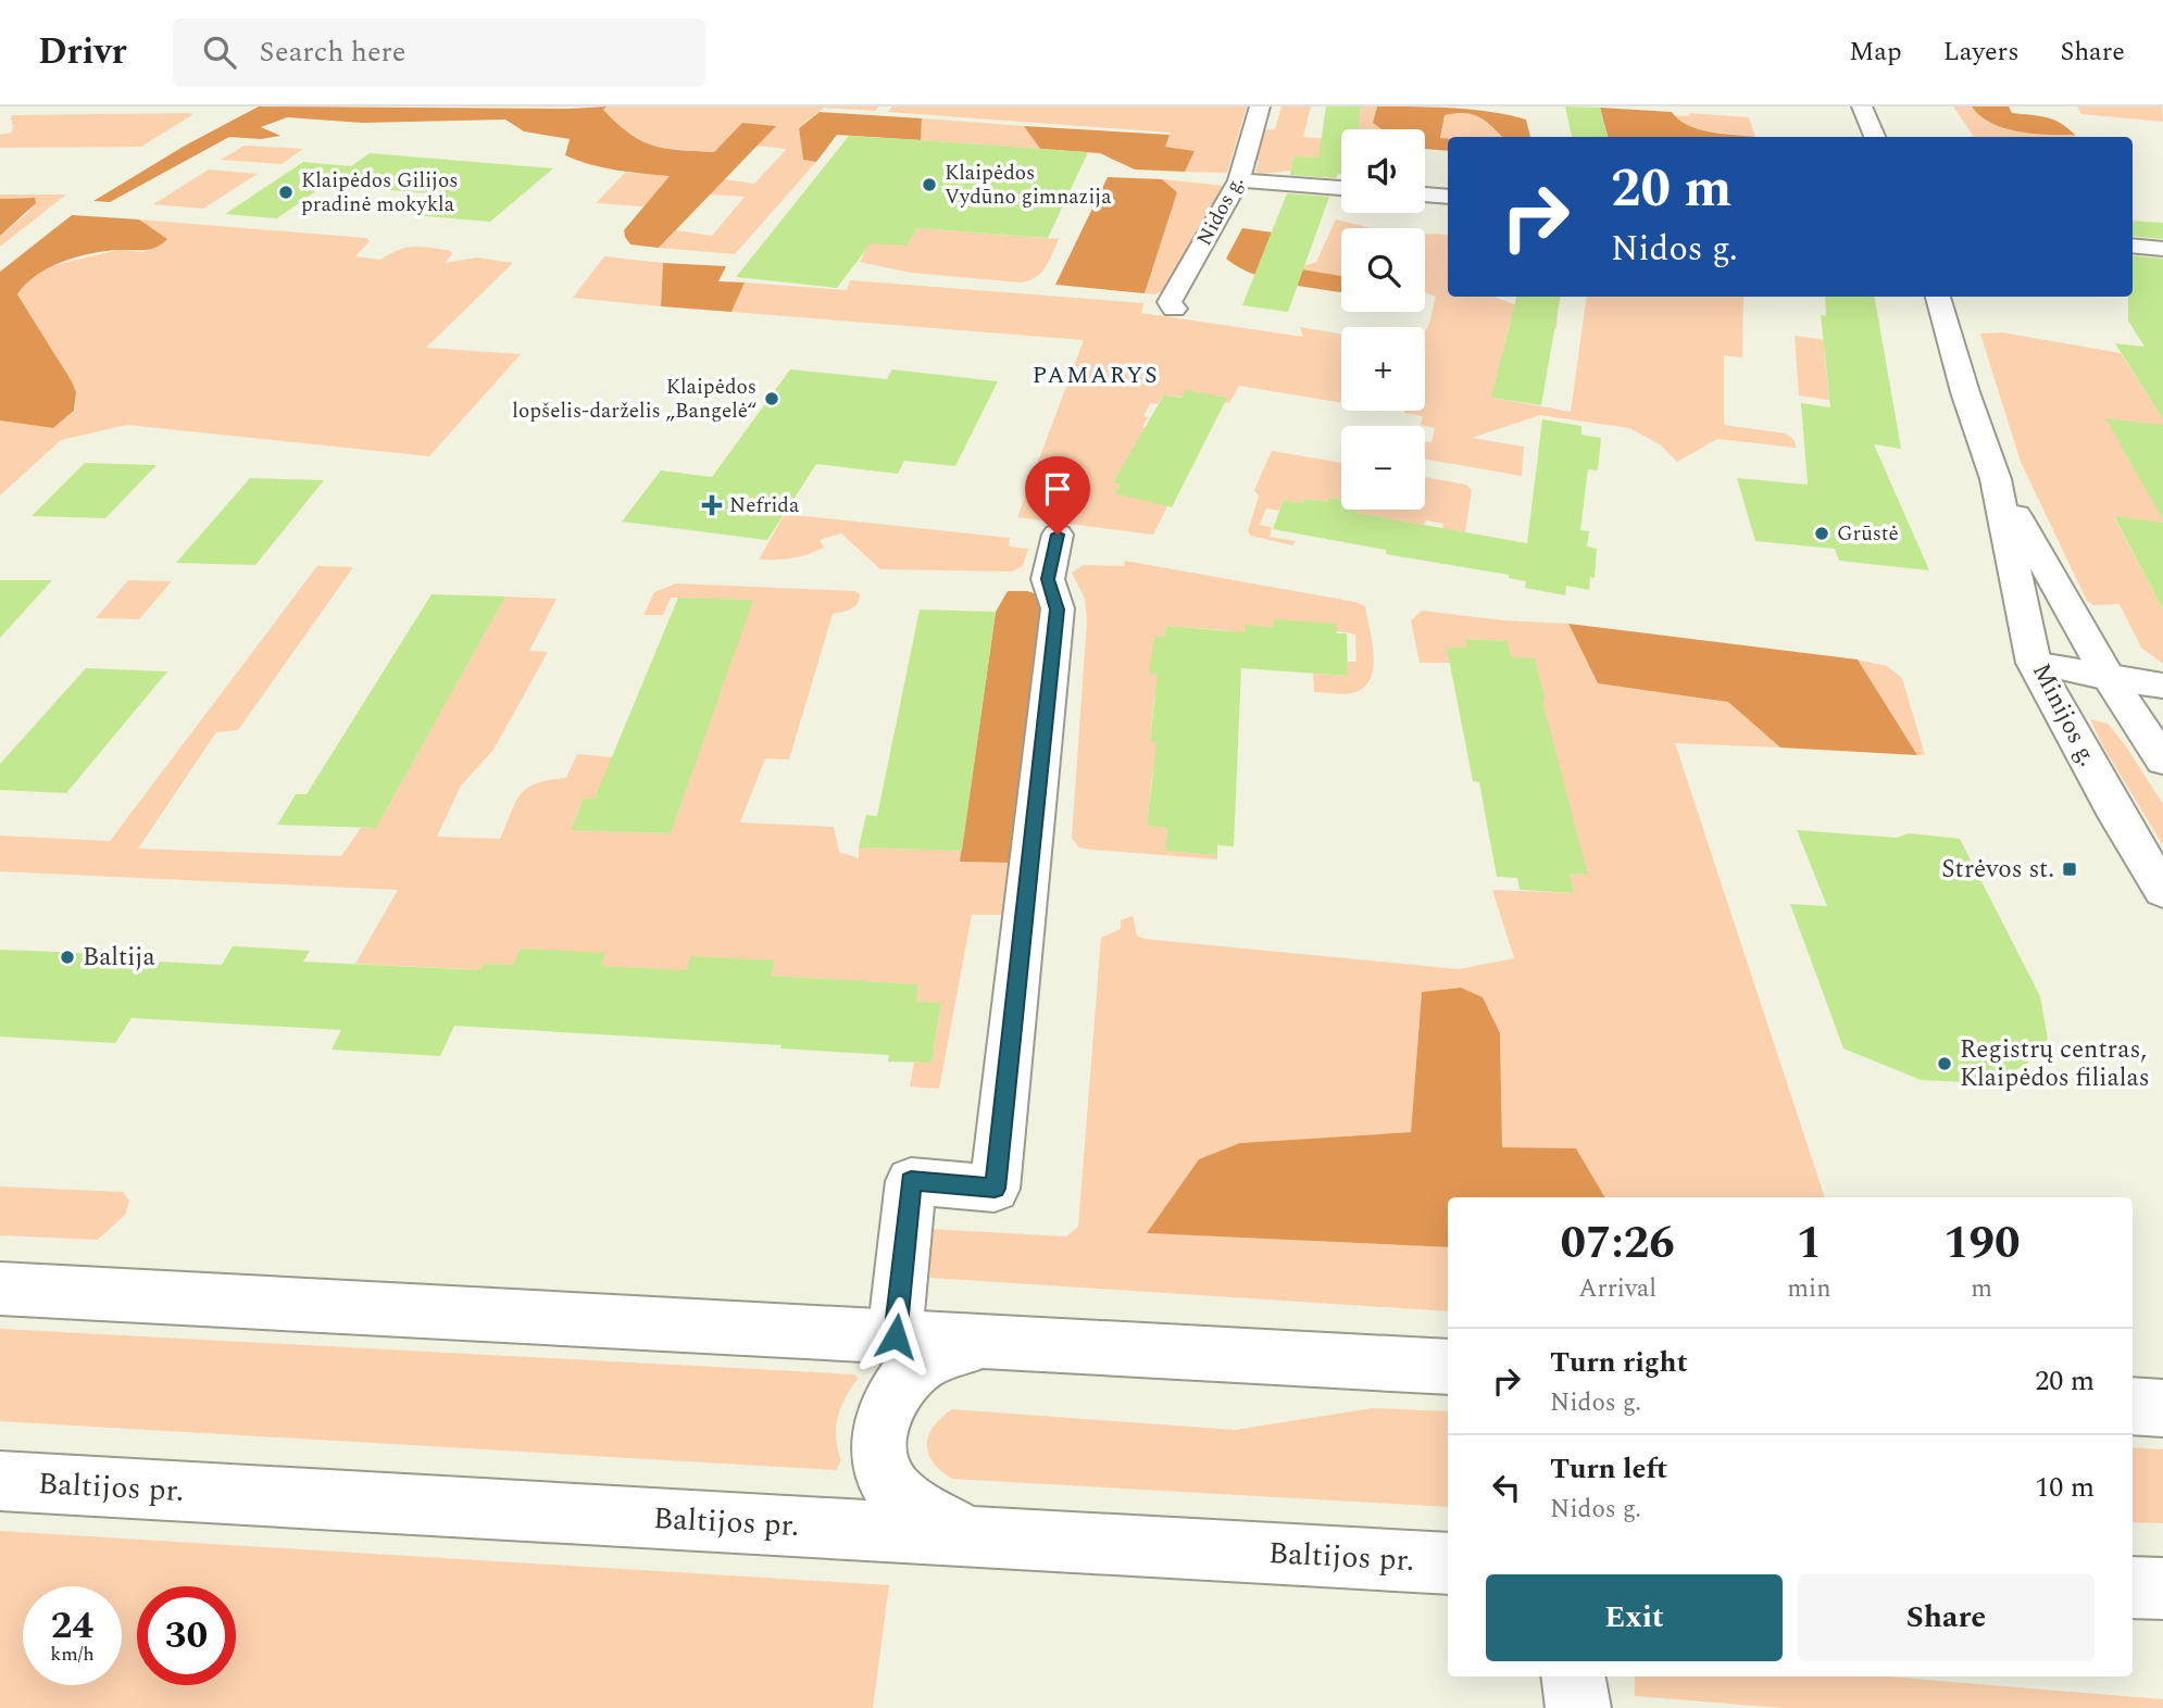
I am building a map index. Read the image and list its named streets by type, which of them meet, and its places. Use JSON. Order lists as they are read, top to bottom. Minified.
{"streets":{"main road":["Nidos g.","Minijos g.","Baltijos pr."]},"districts":["PAMARYS"],"places":{"other":["Klaipėdos Vydūno gimnazija","Klaipėdos Gilijos pradinė mokykla","Klaipėdos lopšelis-darželis „Bangelė“","Grūstė","Baltija","Registrų centras, Klaipėdos filialas"],"health":["Nefrida"],"transit":["Strėvos st."]},"page":{"header":"Drivr","search":"Search here","nav":["Map","Layers","Share"],"map_buttons":["+","−"],"turn":["20 m","Nidos g."],"eta":["07:26","Arrival","1","min","190","m"],"list":[{"name":"Turn right","note":"Nidos g.","value":"20 m"},{"name":"Turn left","note":"Nidos g.","value":"10 m"}],"buttons":["Exit","Share"],"speed":"24 km/h","limit":"30"}}
